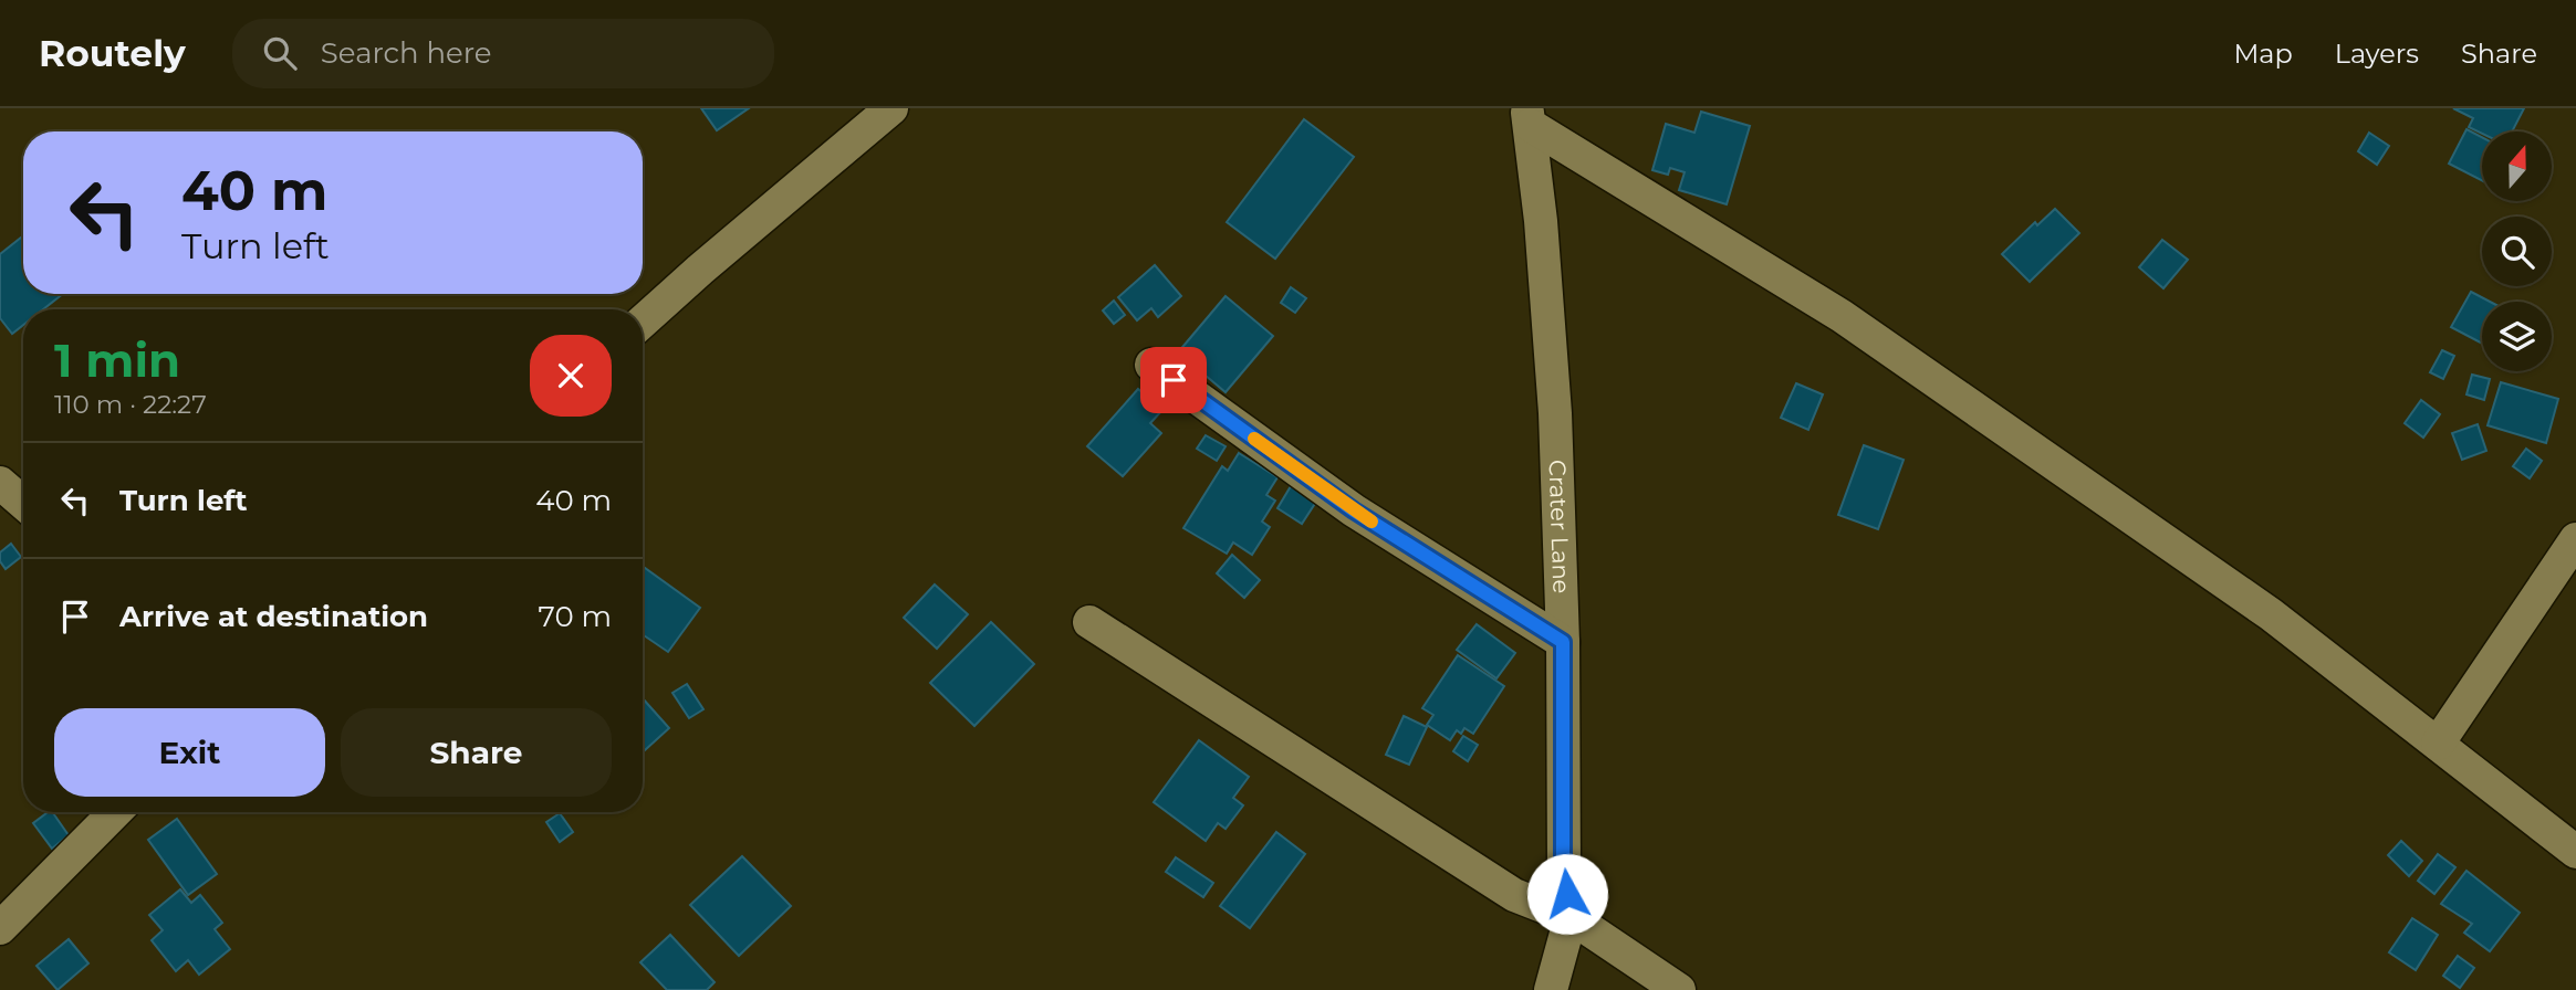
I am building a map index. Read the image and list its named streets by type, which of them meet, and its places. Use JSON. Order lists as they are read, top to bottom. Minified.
{"streets":{"street":["Crater Lane"]},"north":"top","page":{"header":"Routely","search":"Search here","nav":["Map","Layers","Share"],"turn":["40 m","Turn left"],"heading":["1 min","110 m · 22:27"],"list":[{"name":"Turn left","value":"40 m"},{"name":"Arrive at destination","value":"70 m"}],"buttons":["Exit","Share"]}}
